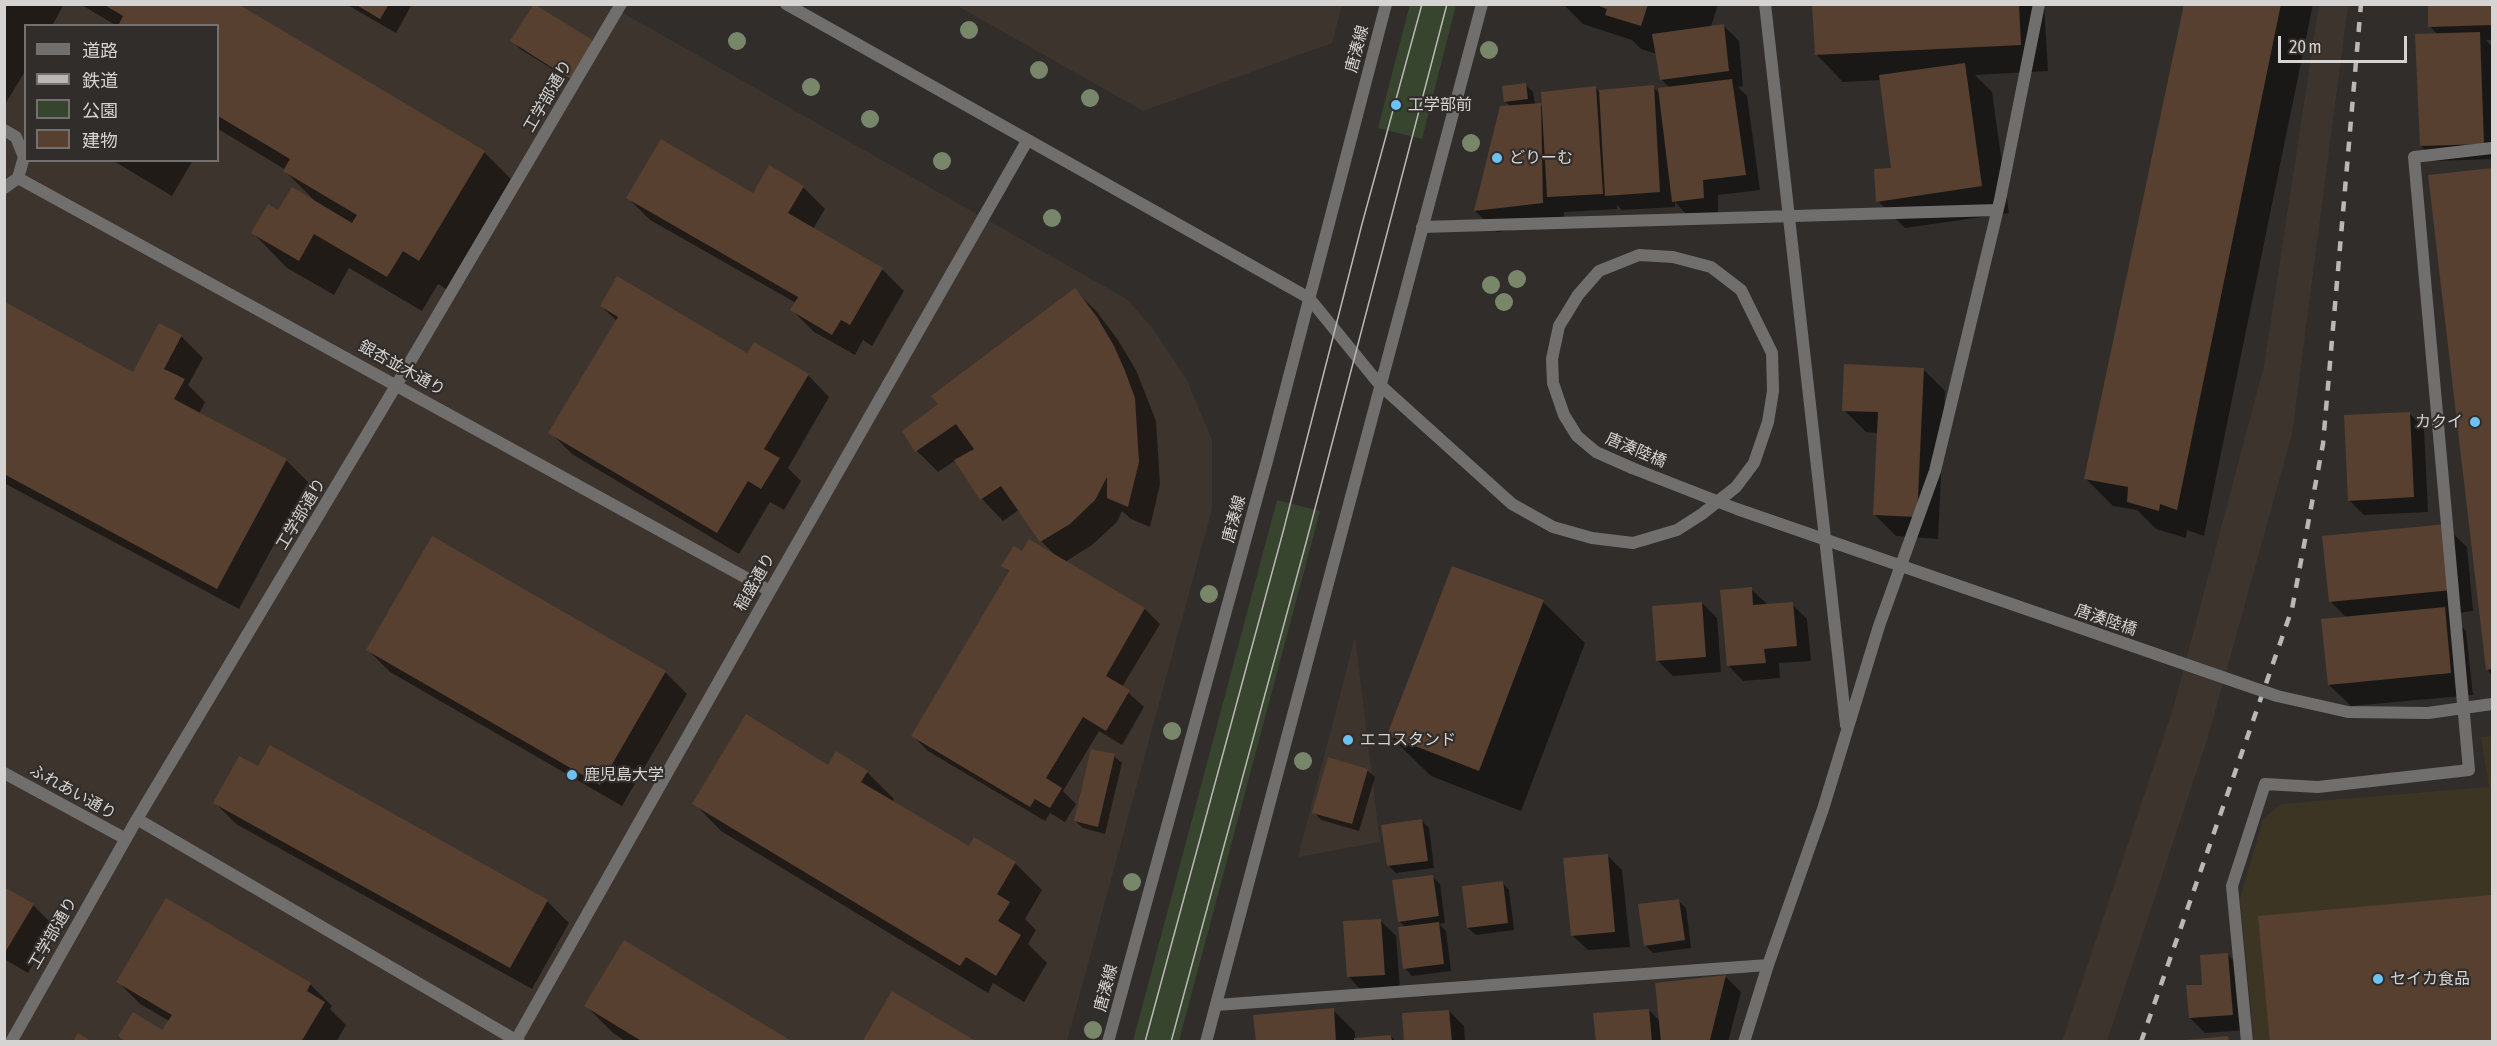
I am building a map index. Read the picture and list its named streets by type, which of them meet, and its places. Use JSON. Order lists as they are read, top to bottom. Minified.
{"streets":{"street":["唐湊線","工学部通り","銀杏並木通り","唐湊陸橋","稲盛通り","ふれあい通り"]},"crossings":[["唐湊線","唐湊陸橋"],["工学部通り","銀杏並木通り"],["工学部通り","ふれあい通り"],["銀杏並木通り","稲盛通り"]],"places":["工学部前","どりーむ","カクイ","エコスタンド","鹿児島大学","セイカ食品"],"legend":["道路","鉄道","公園","建物"],"scale_bar":"20 m"}
